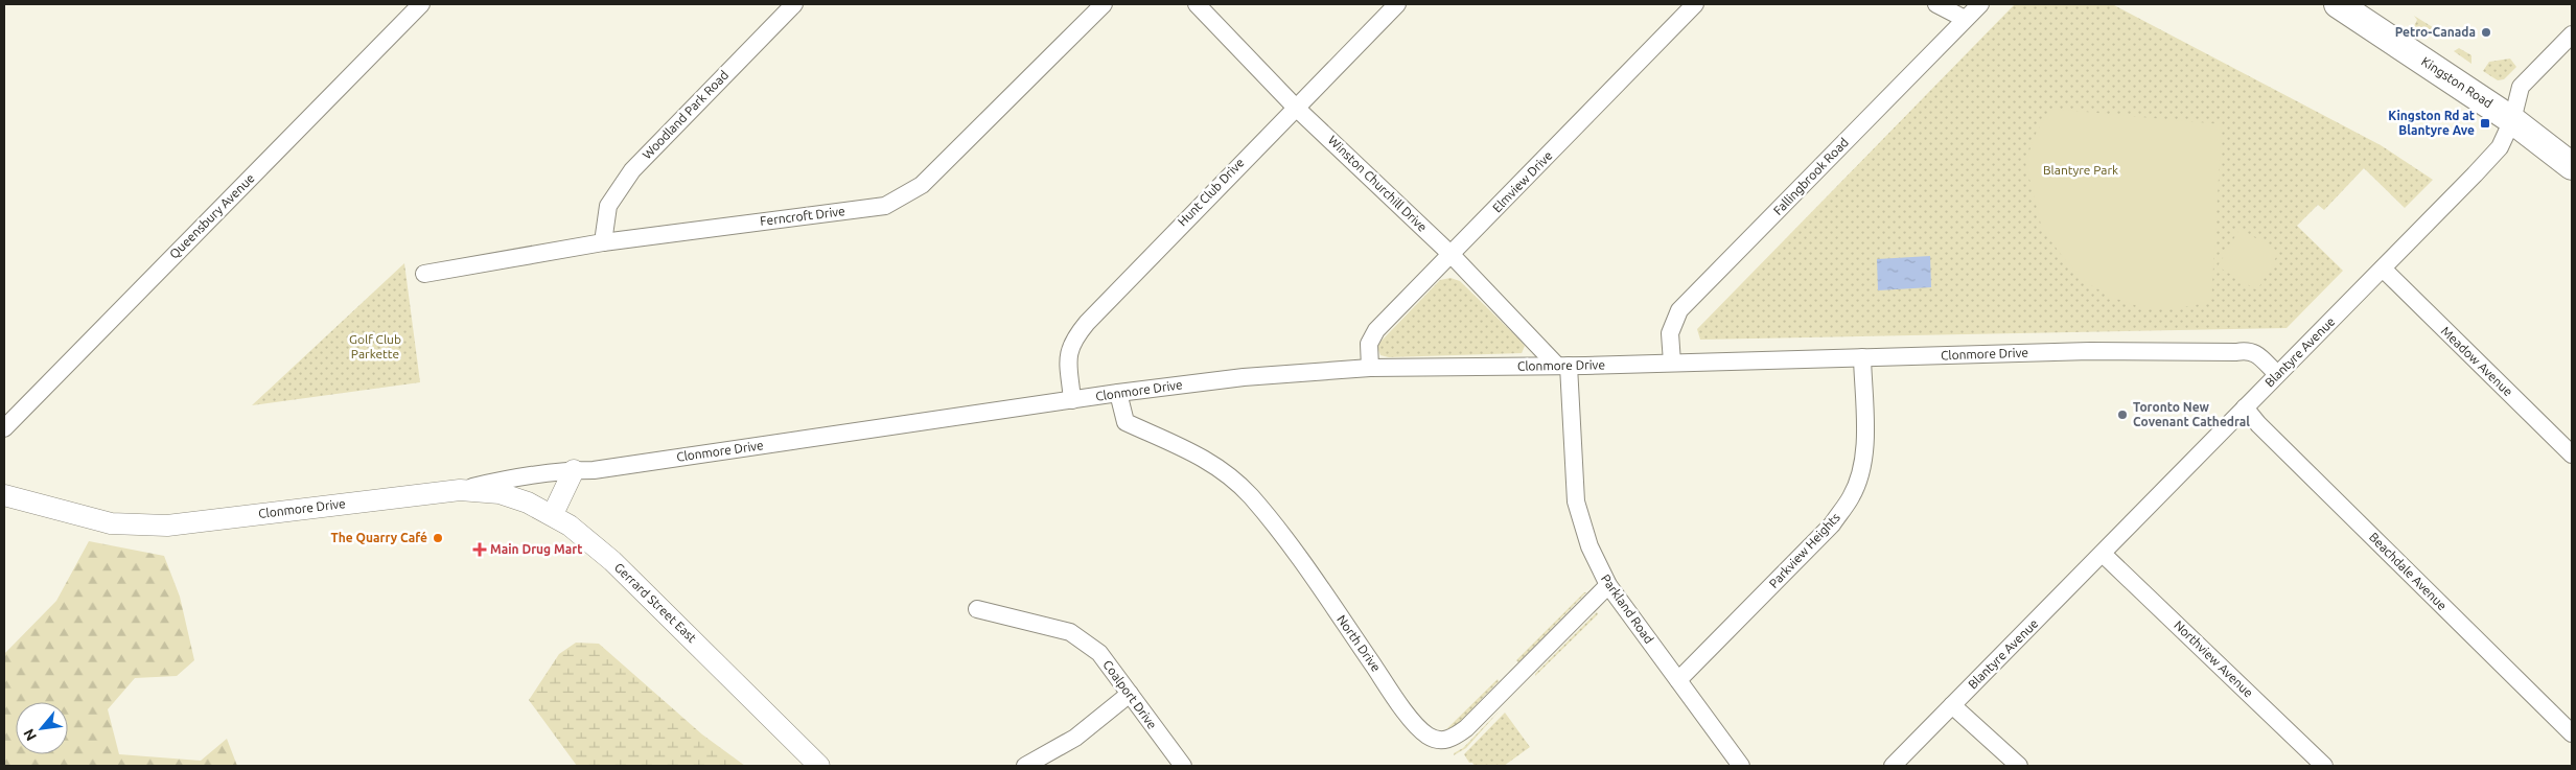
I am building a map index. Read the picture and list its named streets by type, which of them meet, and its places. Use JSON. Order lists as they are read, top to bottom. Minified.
{"streets":{"main road":["Kingston Road"],"street":["Woodland Park Road","Fallingbrook Road","Elmview Drive","Winston Churchill Drive","Hunt Club Drive","Queensbury Avenue","Ferncroft Drive","Blantyre Avenue","Clonmore Drive","Meadow Avenue","Parkview Heights","Beachdale Avenue","Gerrard Street East","Parkland Road","North Drive","Northview Avenue","Coalport Drive"]},"crossings":[["Kingston Road","Blantyre Avenue"],["Woodland Park Road","Ferncroft Drive"],["Fallingbrook Road","Clonmore Drive"],["Elmview Drive","Winston Churchill Drive"],["Elmview Drive","Clonmore Drive"],["Winston Churchill Drive","Hunt Club Drive"],["Winston Churchill Drive","Clonmore Drive"],["Winston Churchill Drive","Parkland Road"],["Hunt Club Drive","Clonmore Drive"],["Blantyre Avenue","Clonmore Drive"],["Blantyre Avenue","Meadow Avenue"],["Blantyre Avenue","Beachdale Avenue"],["Blantyre Avenue","Northview Avenue"],["Clonmore Drive","Parkview Heights"],["Clonmore Drive","Gerrard Street East"],["Clonmore Drive","Parkland Road"],["Clonmore Drive","North Drive"],["Parkview Heights","Parkland Road"],["Parkland Road","North Drive"]],"parks":["Blantyre Park","Golf Club Parkette"],"places":{"other":["Petro-Canada","Toronto New Covenant Cathedral","The Quarry Café"],"transit":["Kingston Rd at Blantyre Ave"],"health":["Main Drug Mart"]},"north":"bottom left"}
